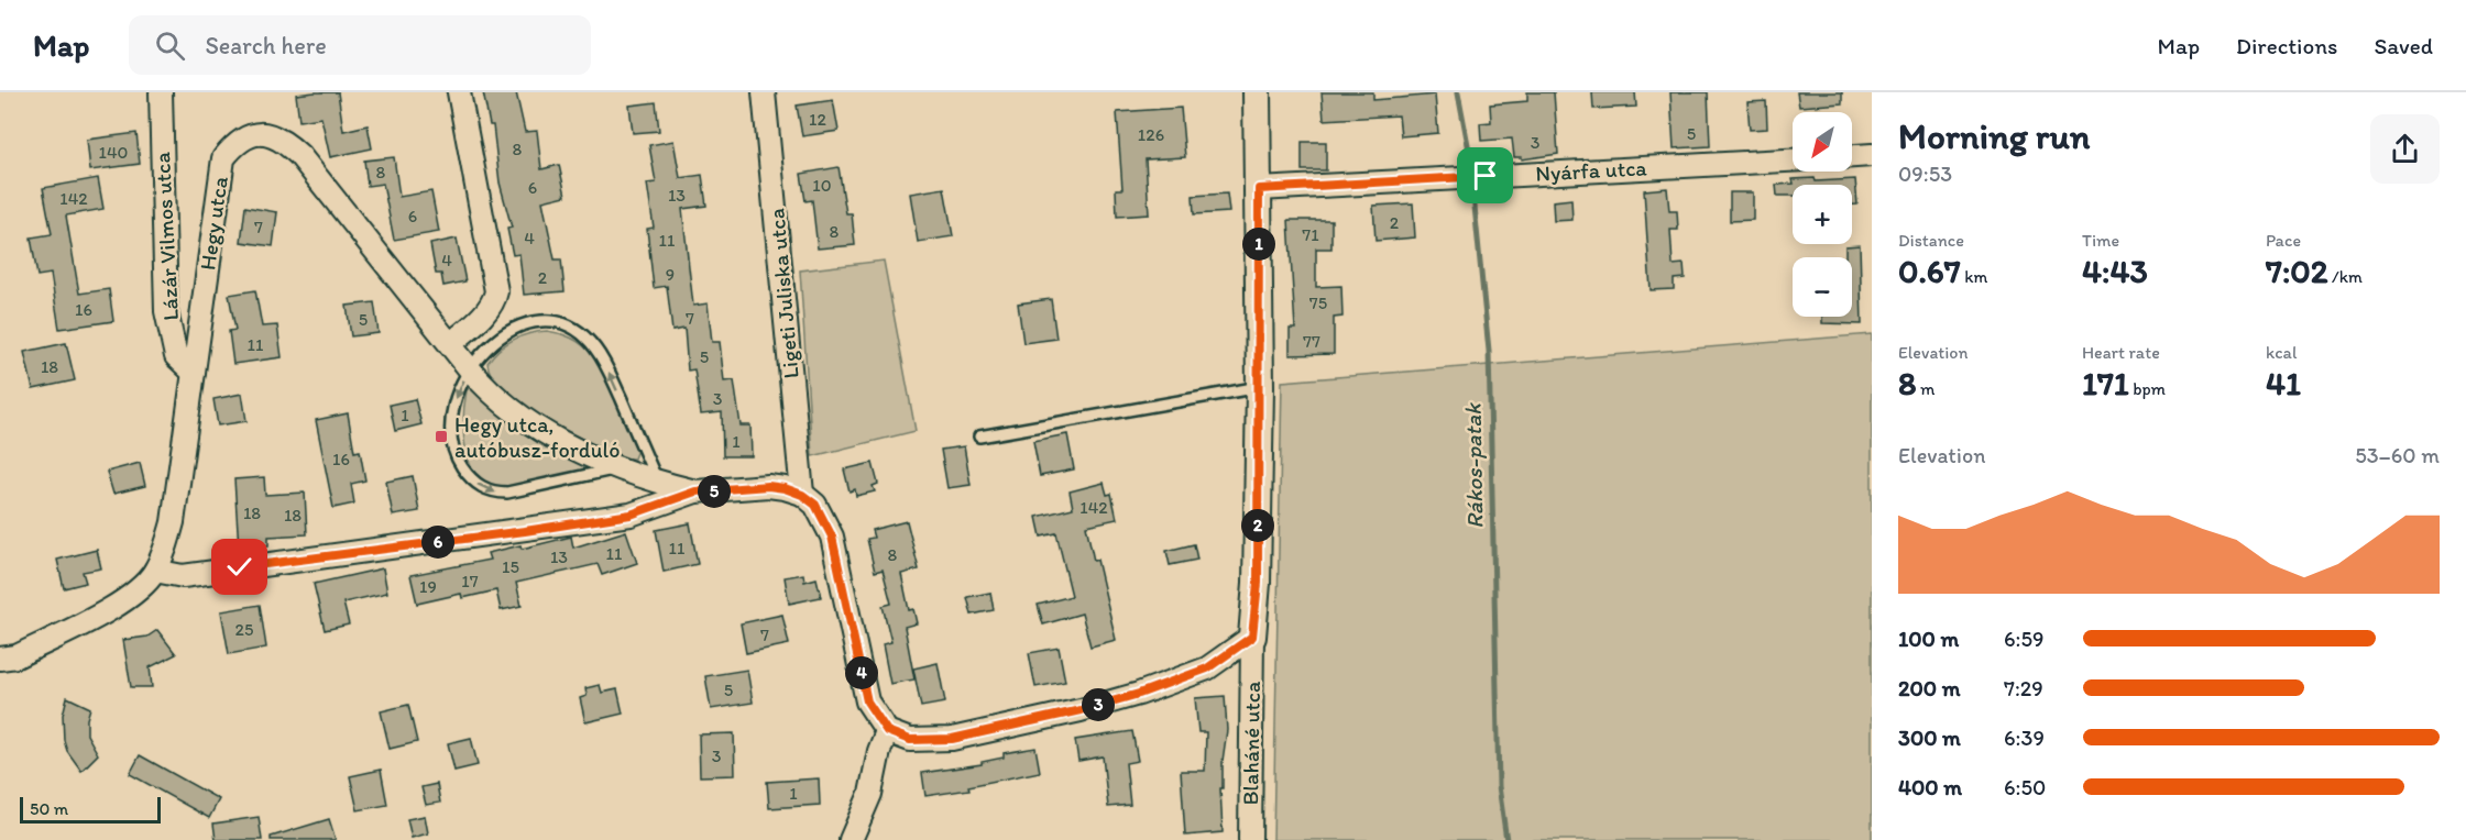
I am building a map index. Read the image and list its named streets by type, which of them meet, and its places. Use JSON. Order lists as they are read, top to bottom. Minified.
{"streets":{"street":["Nyárfa utca","Hegy utca","Lázár Vilmos utca","Ligeti Juliska utca","Blaháné utca"]},"crossings":[["Nyárfa utca","Blaháné utca"],["Hegy utca","Lázár Vilmos utca"]],"water":["Rákos-patak"],"places":{"transit":["Hegy utca, autóbusz-forduló"]},"house_numbers":["12","5","126","3","8","140","8","10","6","13","142","6","2","7","8","71","4","11","4","9","2","75","16","7","5","77","11","5","18","3","1","1","16","142","18","18","11","11","8","13","15","17","19","25","7","5","3","1"],"scale_bar":"50 m","north":"bottom left","page":{"header":"Map","search":"Search here","nav":["Map","Directions","Saved"],"heading":["Morning run","09:53"],"map_buttons":["+","−"],"stats":[["Distance","0.67 km"],["Time","4:43"],["Pace","7:02 /km"],["Elevation","8 m"],["Heart rate","171 bpm"],["kcal","41"]],"pins":["1","5","2","6","4","3"],"chart":["Elevation","53–60 m"],"list":[{"name":"100 m","note":"6:59"},{"name":"200 m","note":"7:29"},{"name":"300 m","note":"6:39"},{"name":"400 m","note":"6:50"}],"scale":"50 m"}}
